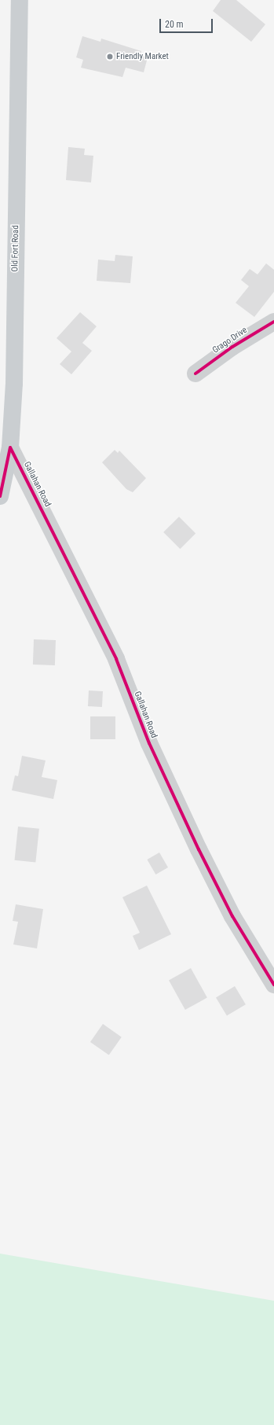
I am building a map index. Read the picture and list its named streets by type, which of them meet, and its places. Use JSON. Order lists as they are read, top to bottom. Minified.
{"streets":{"main road":["Old Fort Road"],"street":["Grago Drive","Gallahan Road"]},"crossings":[["Old Fort Road","Gallahan Road"]],"places":["Friendly Market"],"scale_bar":"20 m"}
